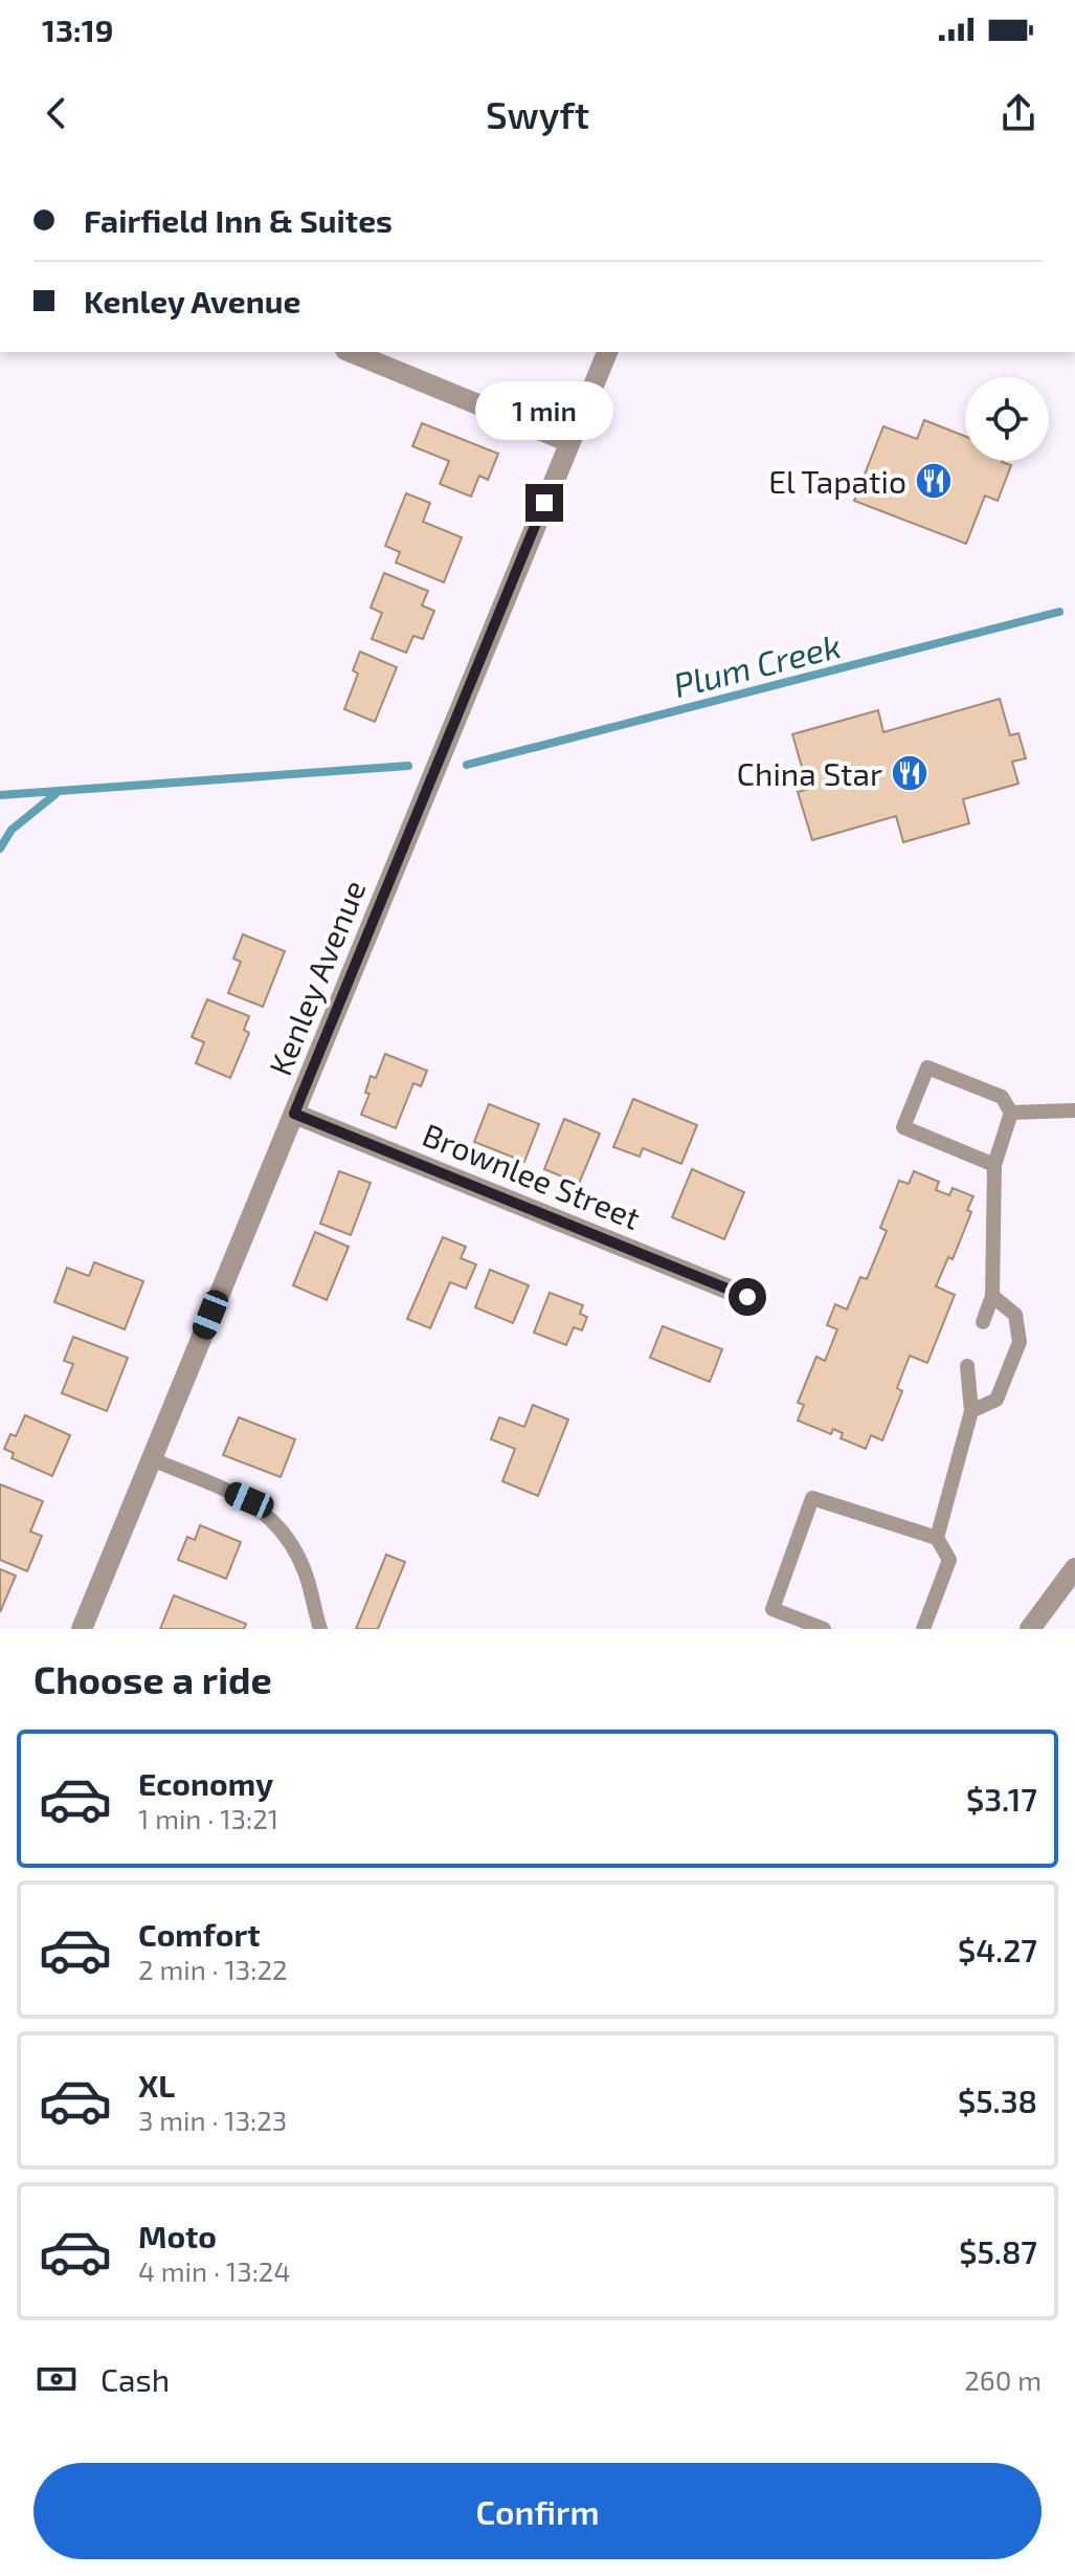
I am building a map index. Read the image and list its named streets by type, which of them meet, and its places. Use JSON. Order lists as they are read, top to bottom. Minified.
{"streets":{"street":["Kenley Avenue","Brownlee Street"]},"crossings":[["Kenley Avenue","Brownlee Street"]],"water":["Plum Creek"],"places":{"restaurant":["El Tapatio","China Star"]},"page":{"status":"13:19","header":"Swyft","banner":["Fairfield Inn & Suites","Kenley Avenue"],"bubble":"1 min","heading":"Choose a ride","list":[{"name":"Economy","note":"1 min · 13:21","value":"$3.17"},{"name":"Comfort","note":"2 min · 13:22","value":"$4.27"},{"name":"XL","note":"3 min · 13:23","value":"$5.38"},{"name":"Moto","note":"4 min · 13:24","value":"$5.87"}],"pay":["Cash","260 m"],"buttons":"Confirm"}}
